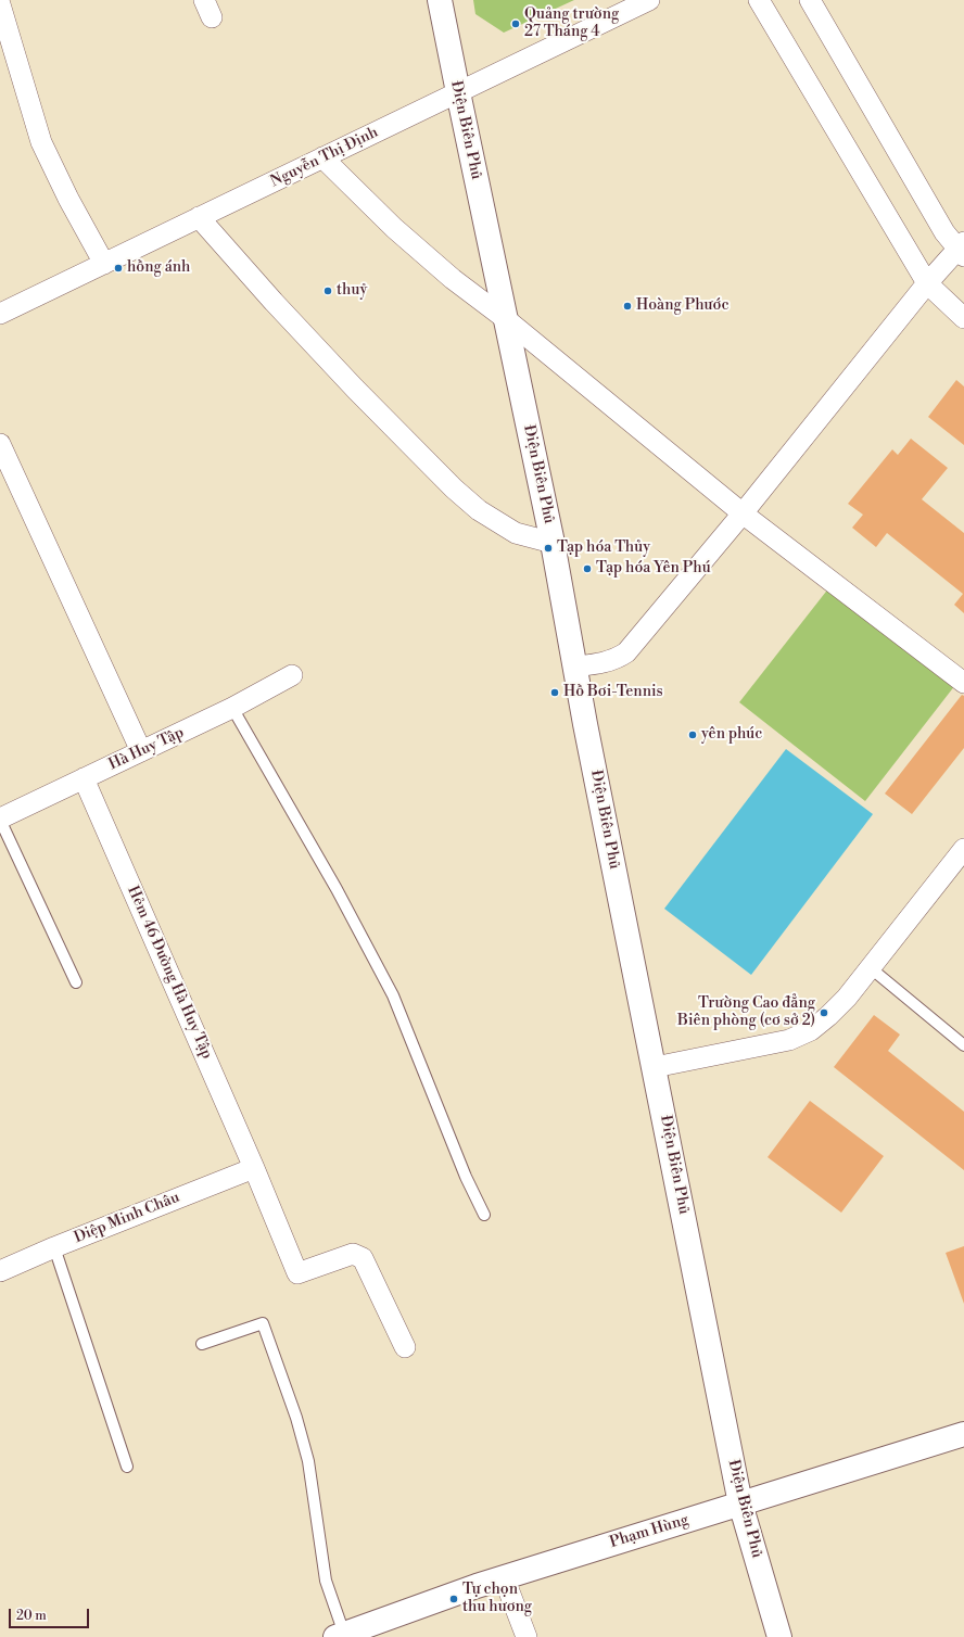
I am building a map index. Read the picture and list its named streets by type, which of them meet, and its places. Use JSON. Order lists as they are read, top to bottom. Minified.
{"streets":{"street":["Điện Biên Phủ","Nguyễn Thị Định","Hà Huy Tập","Hẻm 46 Đường Hà Huy Tập","Diệp Minh Châu","Phạm Hùng"]},"crossings":[["Điện Biên Phủ","Nguyễn Thị Định"],["Điện Biên Phủ","Phạm Hùng"],["Hà Huy Tập","Hẻm 46 Đường Hà Huy Tập"],["Hẻm 46 Đường Hà Huy Tập","Diệp Minh Châu"]],"places":["Quảng trường 27 Tháng 4","hồng ánh","thuỷ","Hoàng Phước","Tạp hóa Thủy","Tạp hóa Yên Phú","Hồ Bơi-Tennis","yên phúc","Trường Cao đẳng Biên phòng (cơ sở 2)","Tự chọn thu hương"],"scale_bar":"20 m"}
